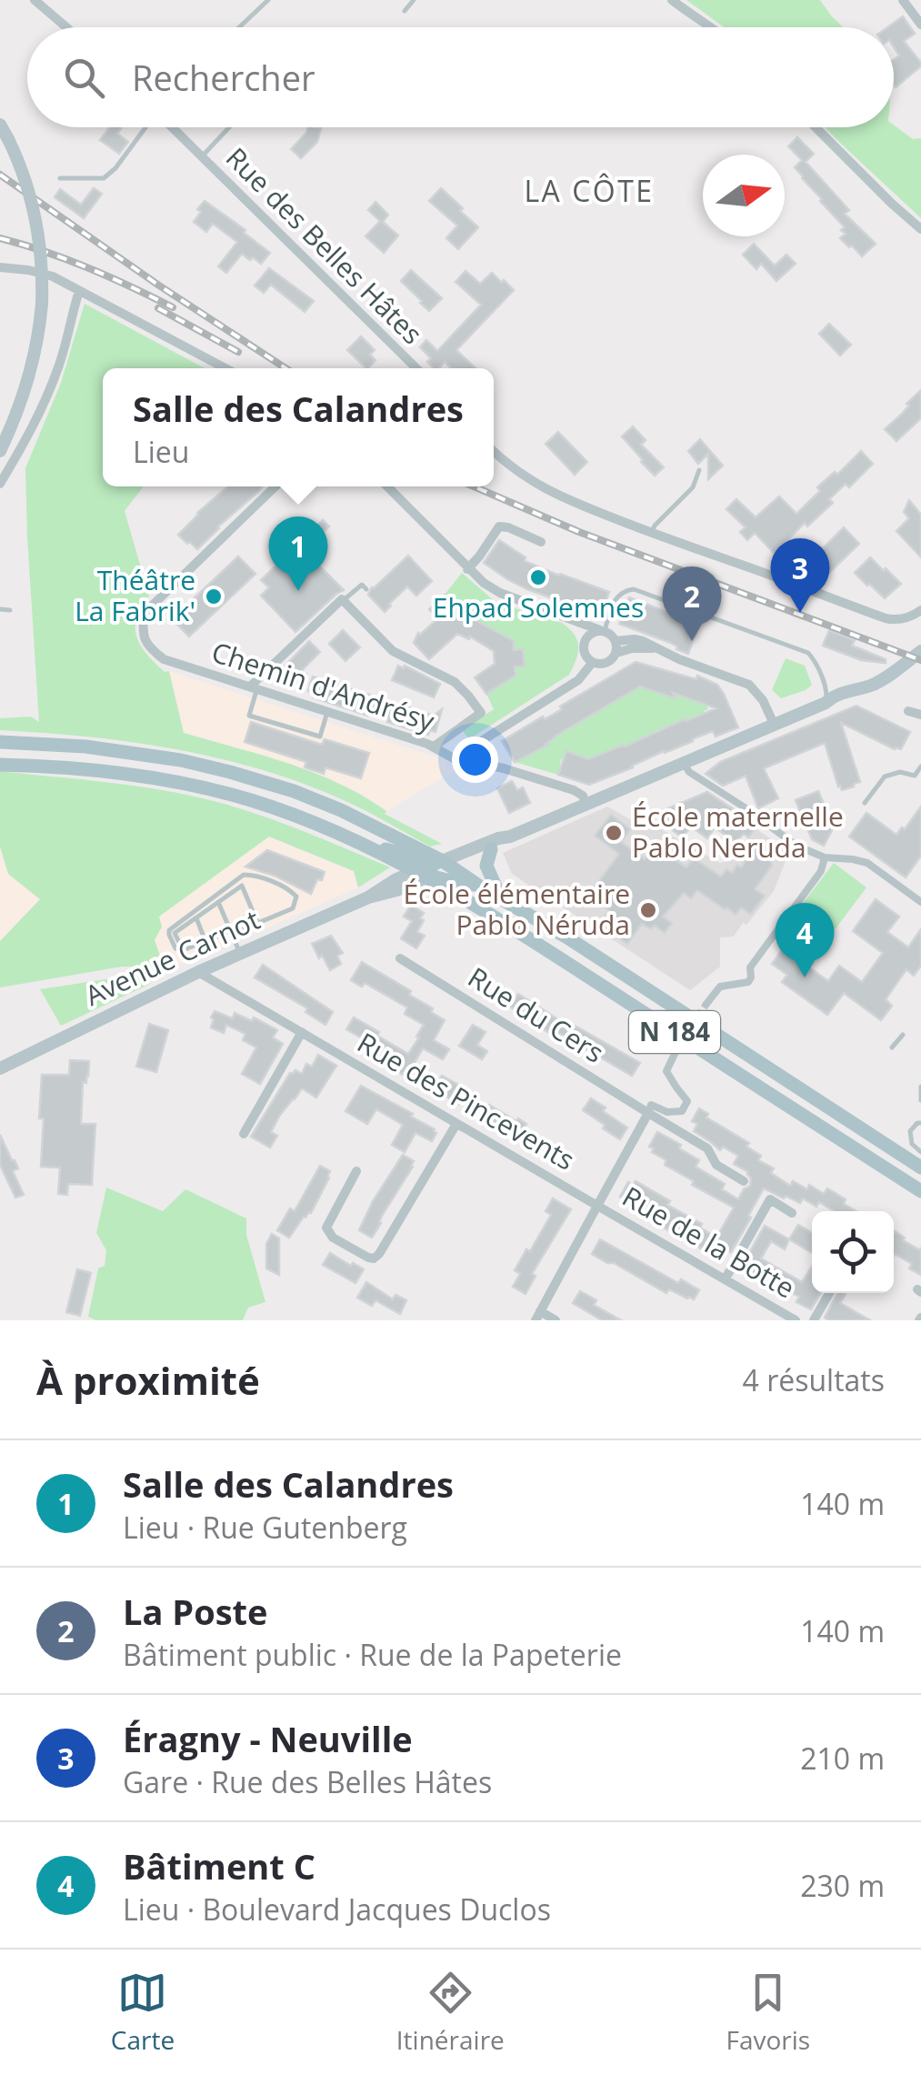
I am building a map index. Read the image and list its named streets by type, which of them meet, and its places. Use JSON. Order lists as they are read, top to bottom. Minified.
{"streets":{"main road":["Avenue Carnot","N 184"],"street":["Rue des Belles Hâtes","Chemin d'Andrésy","Rue du Cers","Rue des Pincevents","Rue de la Botte"]},"crossings":[["Avenue Carnot","N 184"],["Avenue Carnot","Rue des Pincevents"],["Rue des Pincevents","Rue de la Botte"]],"districts":["LA CÔTE"],"places":["Ehpad Solemnes","Théâtre La Fabrik'","École maternelle Pablo Neruda","École élémentaire Pablo Néruda"],"north":"right","page":{"search":"Rechercher","popup":["Salle des Calandres","Lieu"],"pins":["1","3","2","4"],"heading":["À proximité","4 résultats"],"list":[{"mark":"1","name":"Salle des Calandres","note":"Lieu · Rue Gutenberg","value":"140 m"},{"mark":"2","name":"La Poste","note":"Bâtiment public · Rue de la Papeterie","value":"140 m"},{"mark":"3","name":"Éragny - Neuville","note":"Gare · Rue des Belles Hâtes","value":"210 m"},{"mark":"4","name":"Bâtiment C","note":"Lieu · Boulevard Jacques Duclos","value":"230 m"}],"nav":["Carte","Itinéraire","Favoris"]}}
